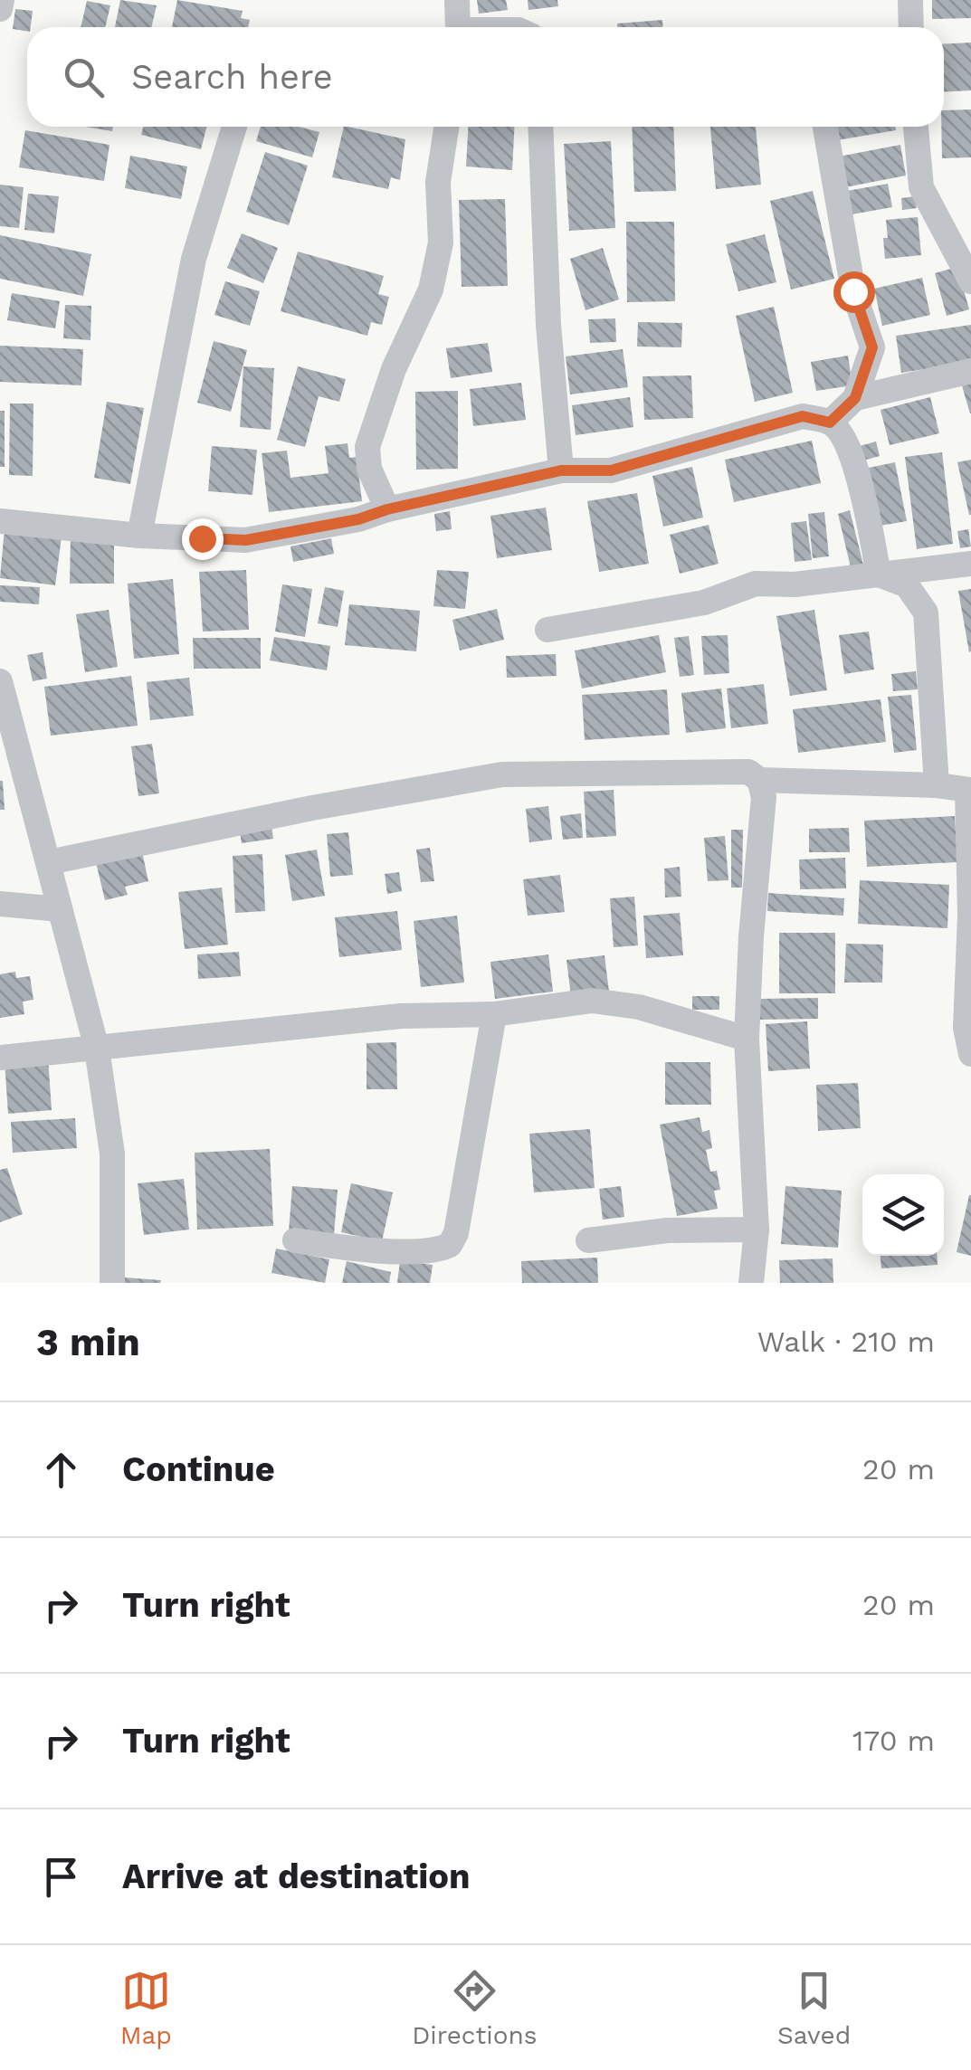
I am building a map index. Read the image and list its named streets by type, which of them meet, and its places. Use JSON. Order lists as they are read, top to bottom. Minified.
{"page":{"search":"Search here","heading":["3 min","Walk · 210 m"],"list":[["Continue","20 m"],["Turn right","20 m"],["Turn right","170 m"],"Arrive at destination"],"nav":["Map","Directions","Saved"]}}
